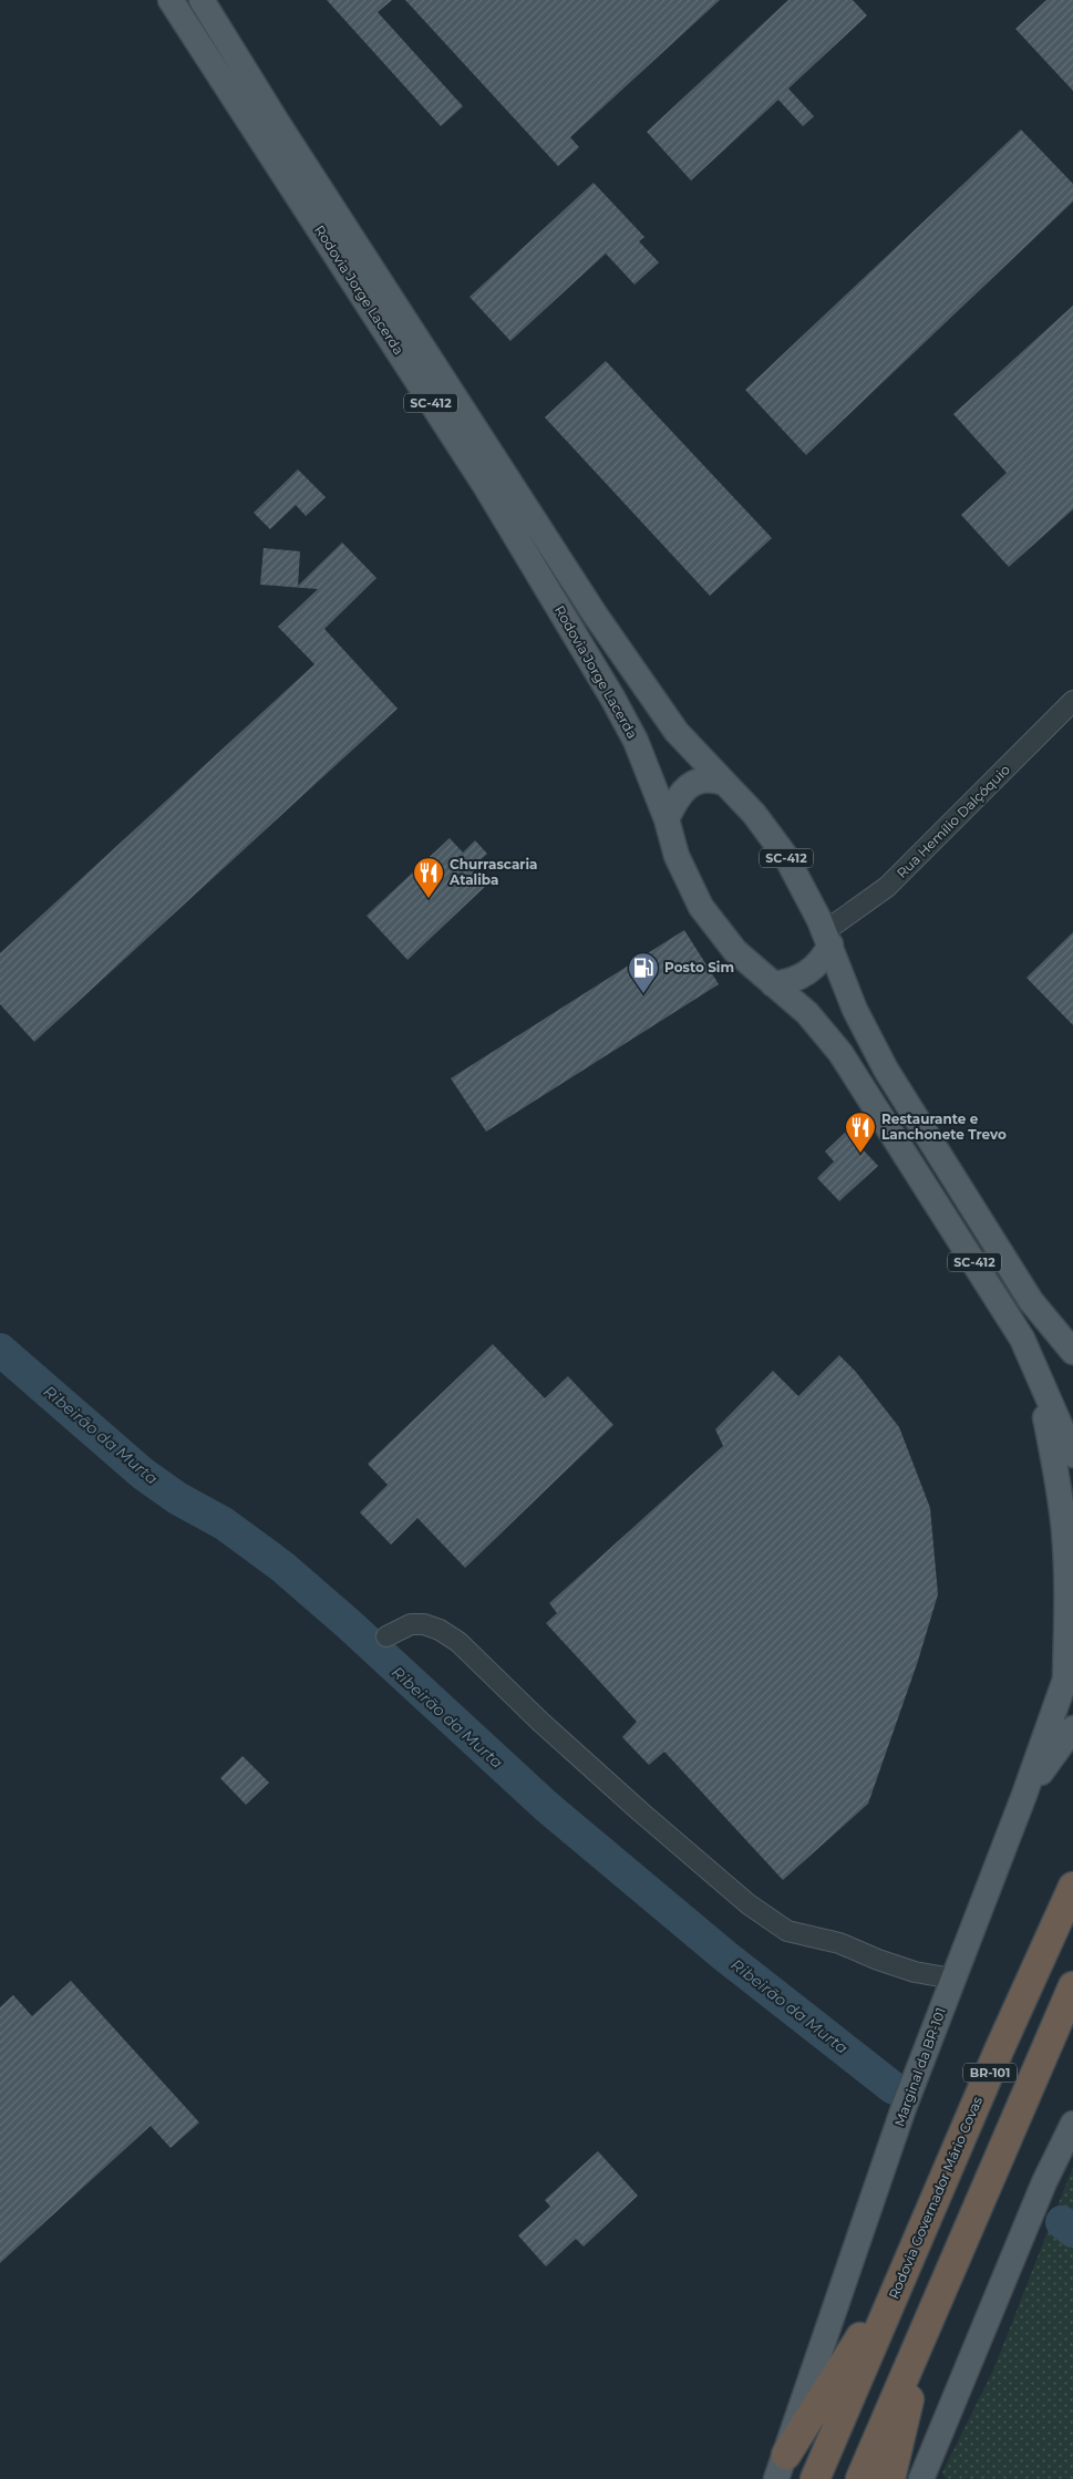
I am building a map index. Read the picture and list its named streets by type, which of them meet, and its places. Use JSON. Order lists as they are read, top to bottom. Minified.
{"streets":{"highway":["BR-101","Rodovia Governador Mário Covas"],"main road":["Rodovia Jorge Lacerda","SC-412","Marginal da BR-101"],"lane":["Rua Hemílio Dalçóquio"]},"crossings":[["Rodovia Jorge Lacerda","Rua Hemílio Dalçóquio"],["Rodovia Jorge Lacerda","Marginal da BR-101"]],"water":["Ribeirão da Murta"],"places":{"restaurant":["Churrascaria Ataliba","Restaurante e Lanchonete Trevo"],"fuel station":["Posto Sim"]}}
